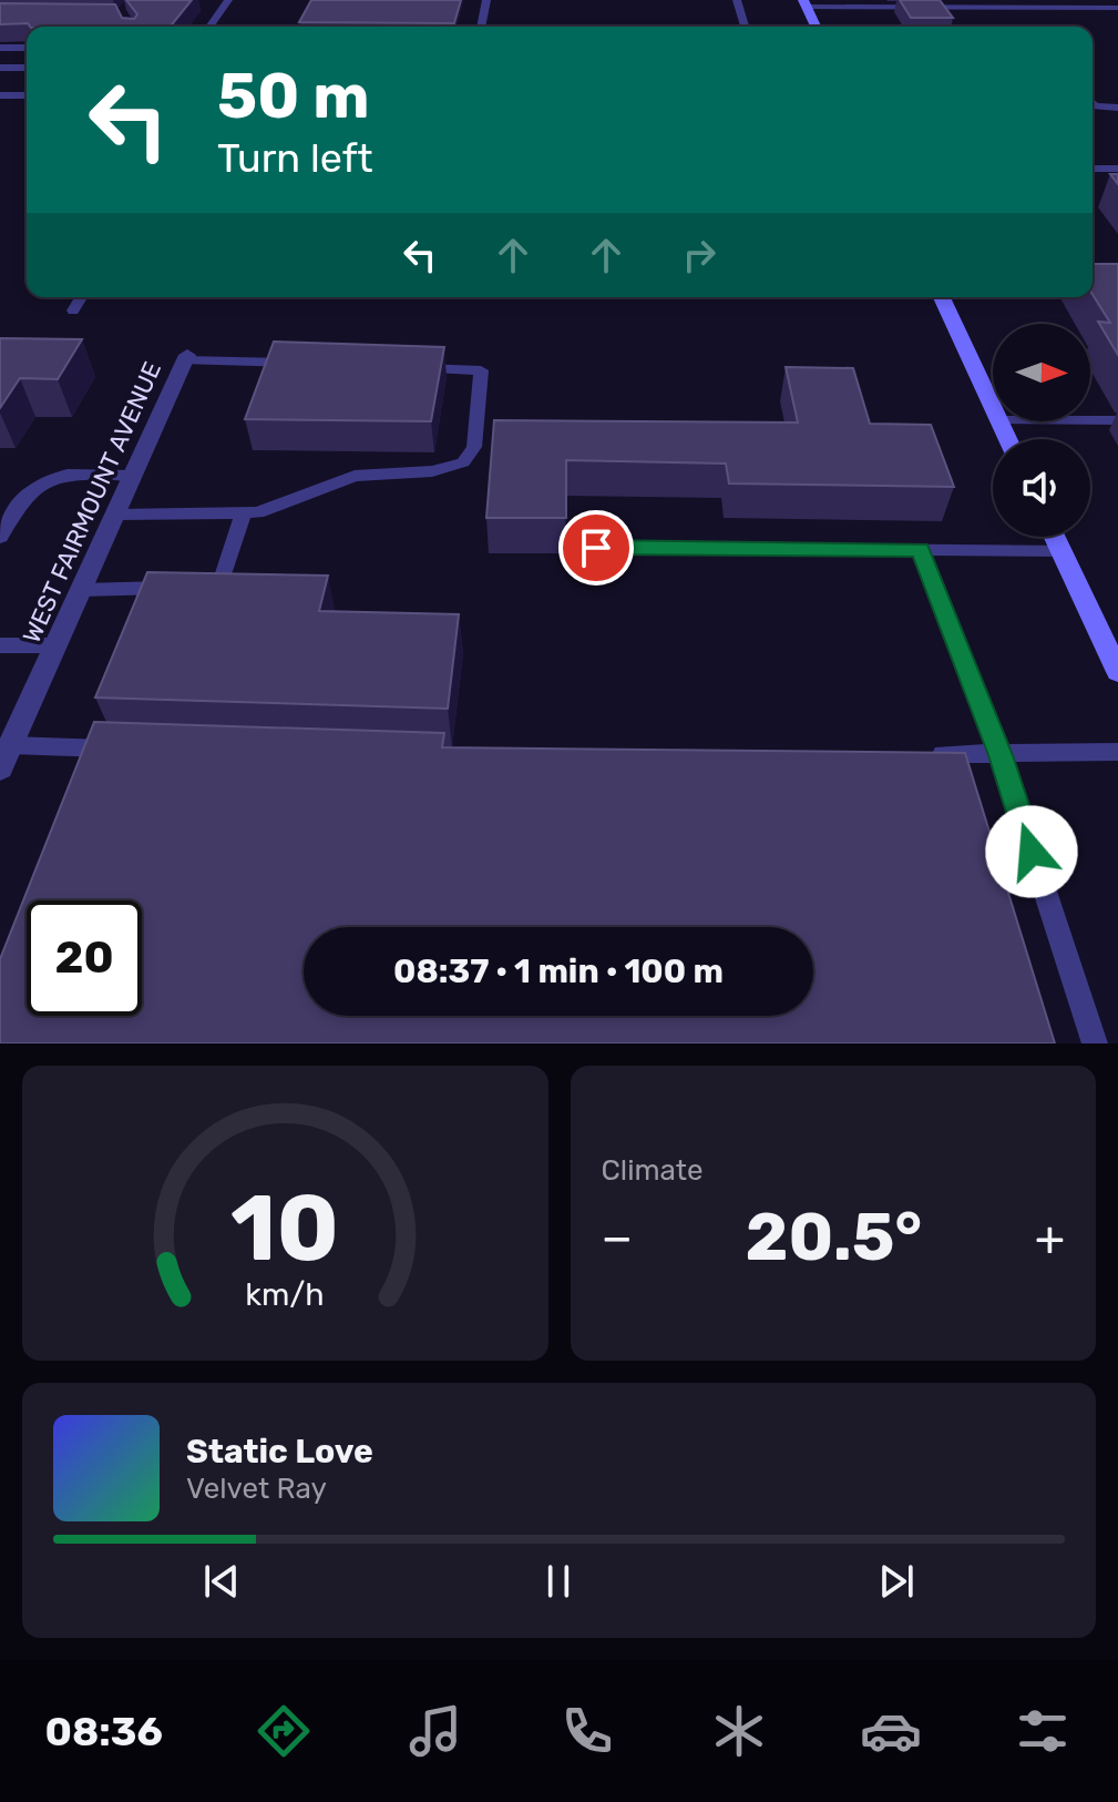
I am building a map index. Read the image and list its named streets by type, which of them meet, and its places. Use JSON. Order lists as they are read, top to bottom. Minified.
{"streets":{"street":["WEST FAIRMOUNT AVENUE"]},"north":"right","page":{"turn":["50 m","Turn left"],"limit":"20","trip":"08:37 · 1 min · 100 m","tile":"Climate","heat":["−","20.5°","+"],"song":["Static Love","Velvet Ray"],"tabs":"08:36","gauge":["10","km/h"]}}
